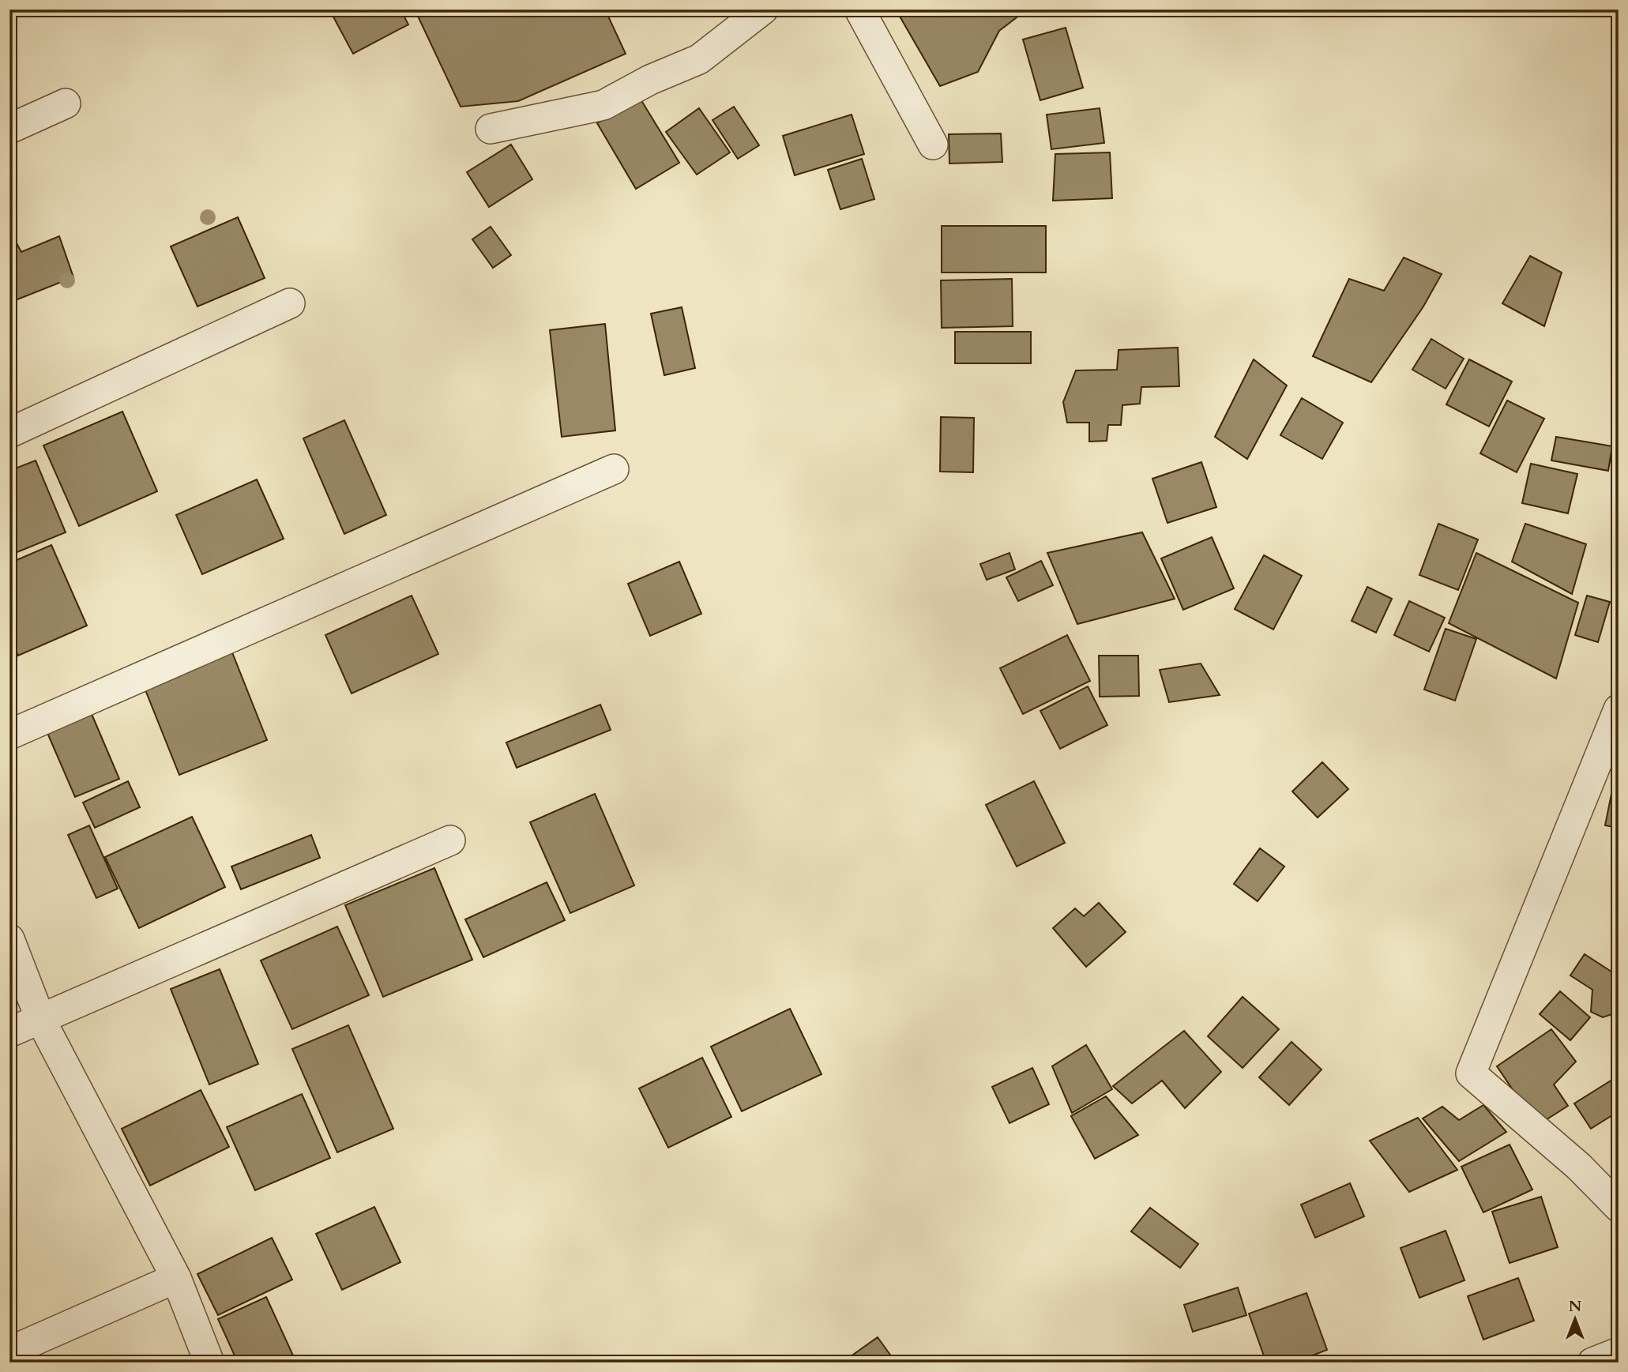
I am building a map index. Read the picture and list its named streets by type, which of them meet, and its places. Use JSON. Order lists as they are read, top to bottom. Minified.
{"north":"top"}
